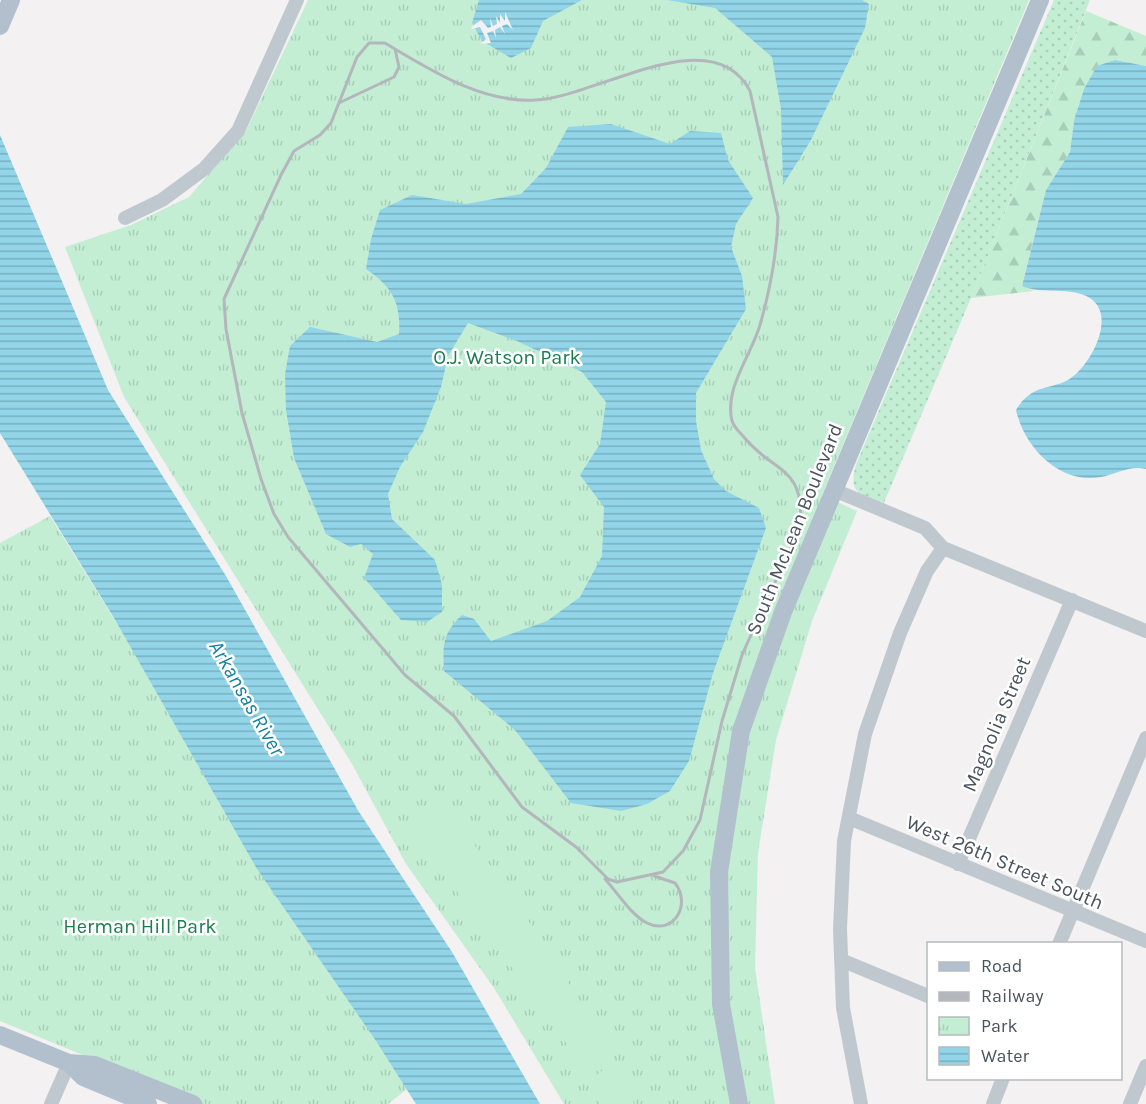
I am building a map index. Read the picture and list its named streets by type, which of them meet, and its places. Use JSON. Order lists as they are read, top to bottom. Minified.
{"streets":{"main road":["South McLean Boulevard"],"street":["Magnolia Street","West 26th Street South"]},"crossings":[["Magnolia Street","West 26th Street South"]],"water":["Arkansas River"],"parks":["O.J. Watson Park","Herman Hill Park"],"legend":["Road","Railway","Park","Water"]}
